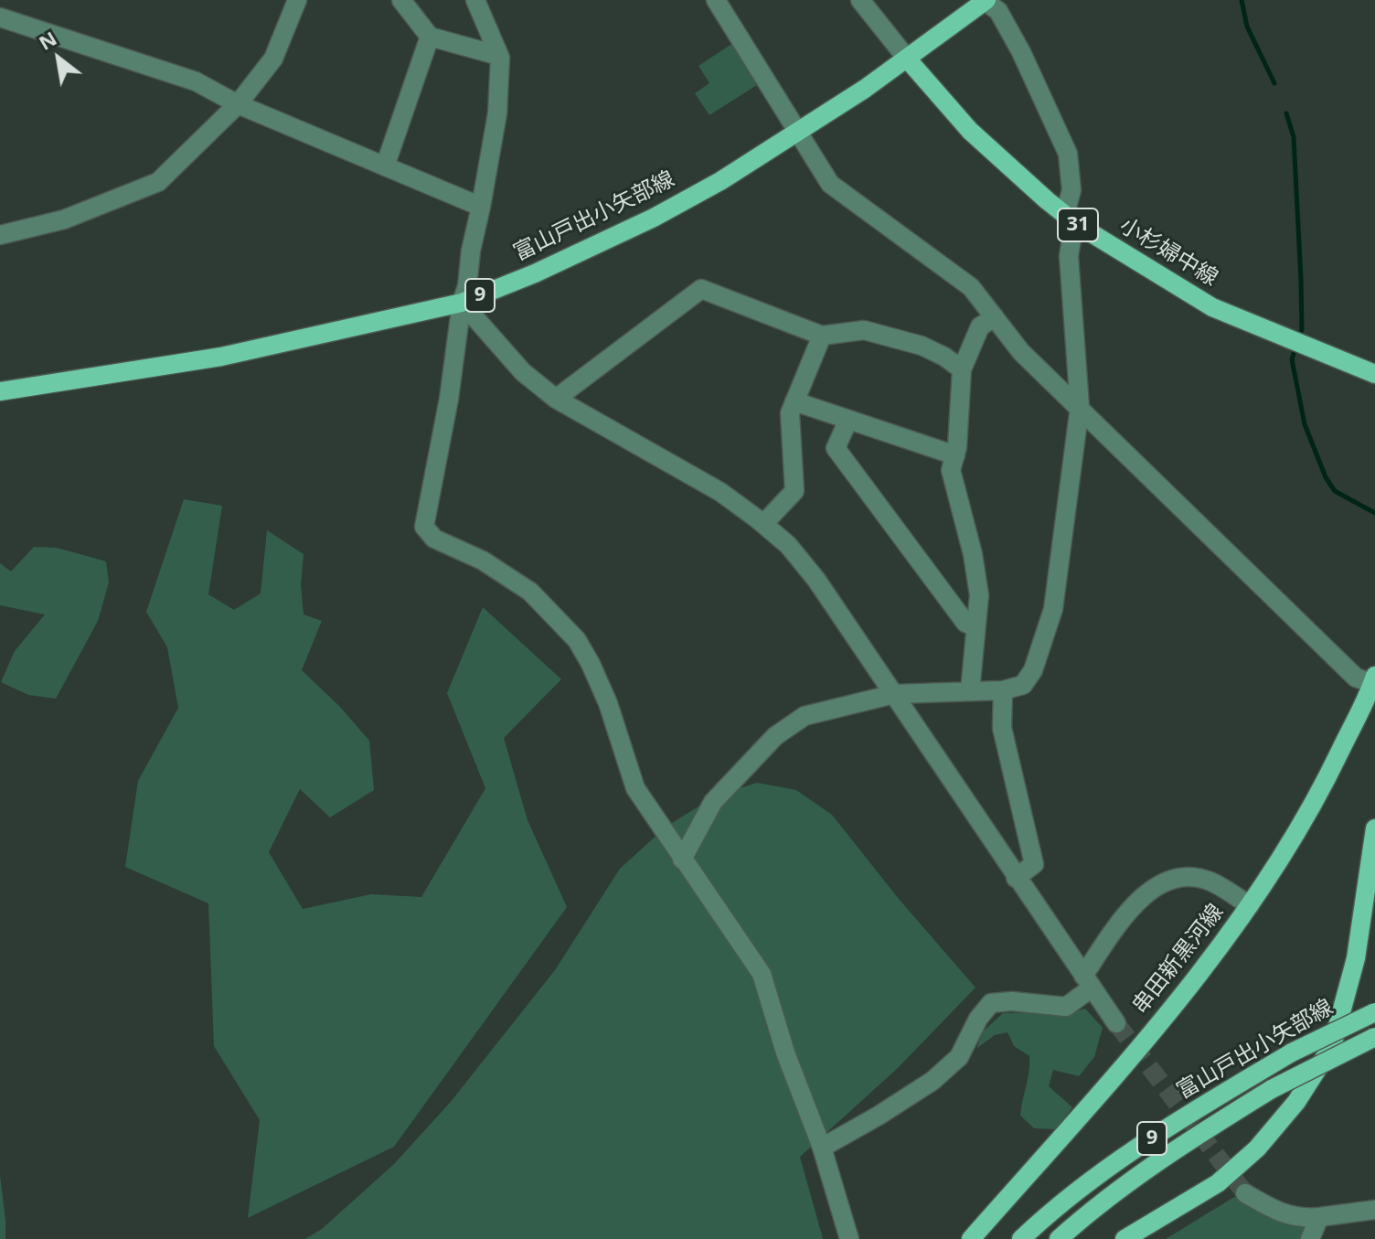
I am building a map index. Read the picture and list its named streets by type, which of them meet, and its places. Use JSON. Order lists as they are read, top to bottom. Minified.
{"streets":{"main road":["富山戸出小矢部線","31","小杉婦中線","9","串田新黒河線"]},"crossings":[["富山戸出小矢部線","小杉婦中線"]],"north":"top left"}
